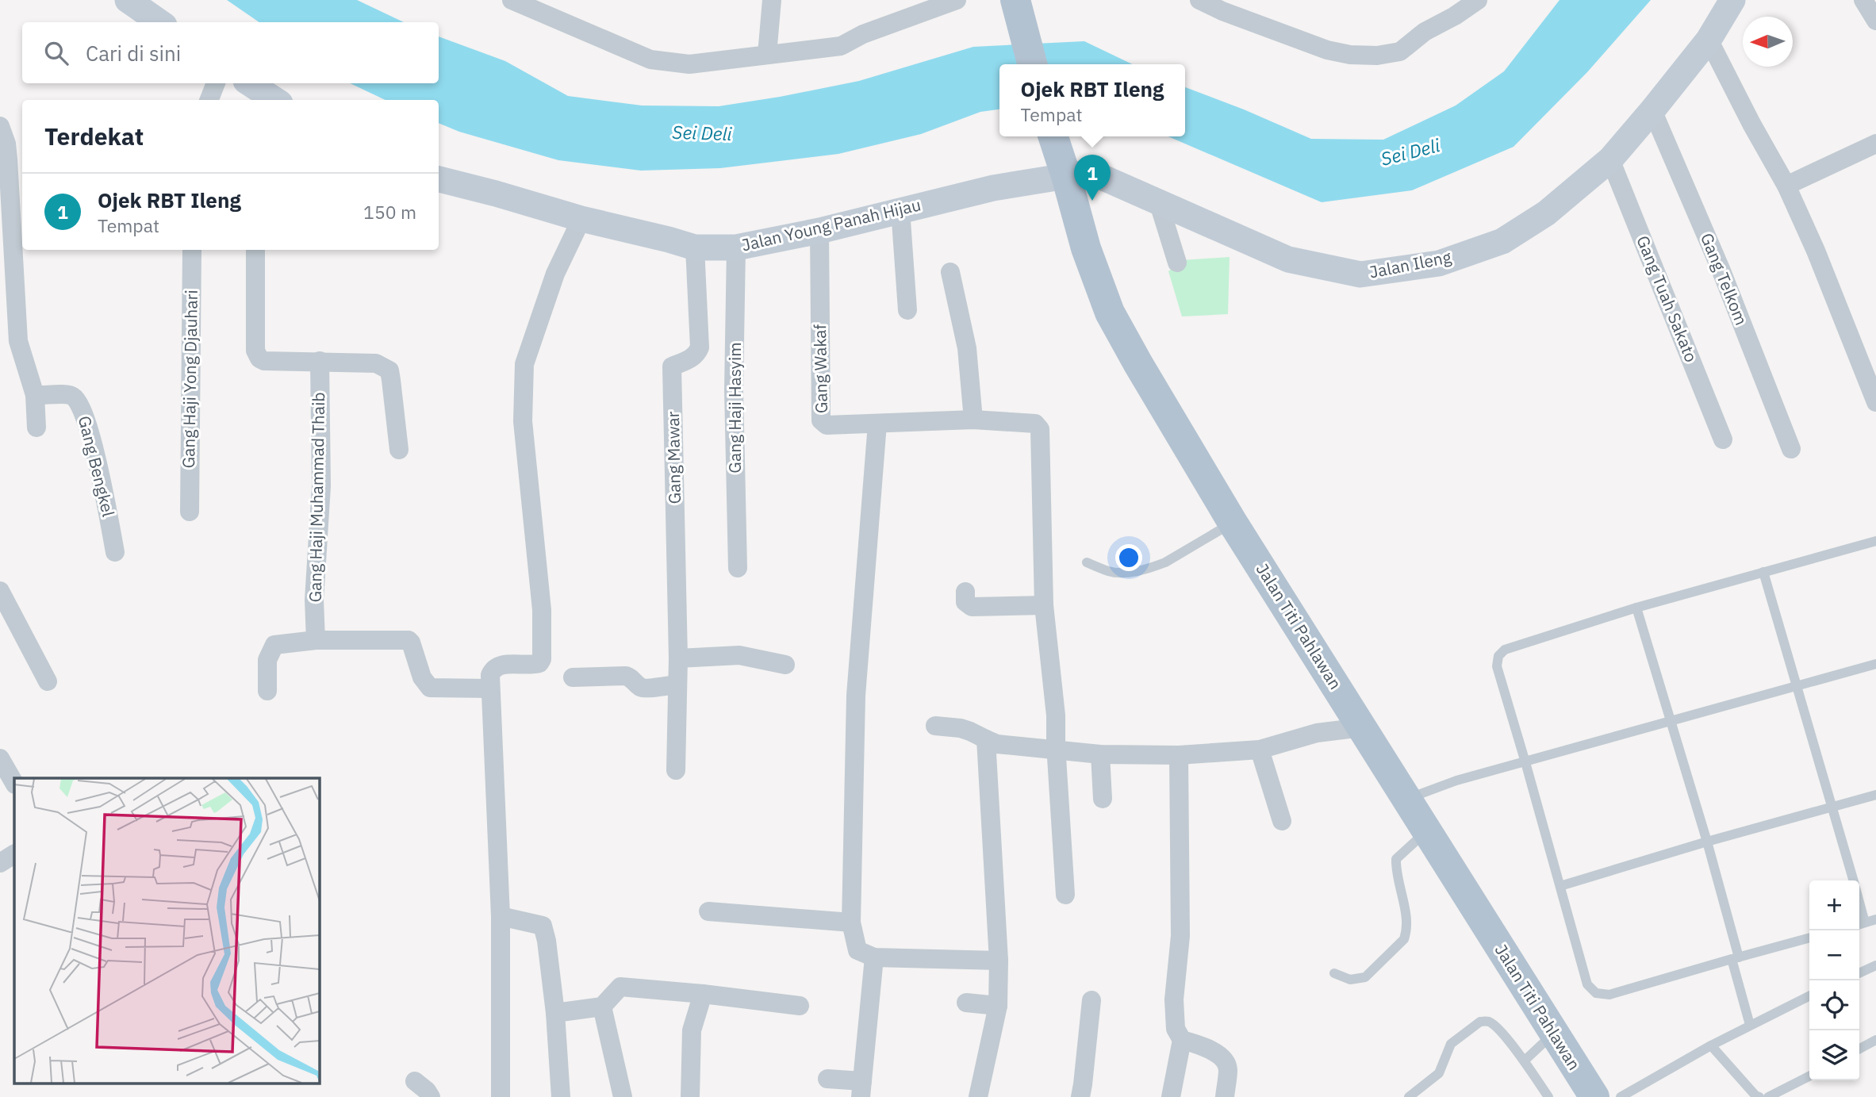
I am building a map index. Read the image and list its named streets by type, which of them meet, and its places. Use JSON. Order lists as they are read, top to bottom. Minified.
{"streets":{"main road":["Jalan Titi Pahlawan"],"street":["Jalan Young Panah Hijau","Jalan Ileng","Gang Telkom","Gang Tuah Sakato","Gang Wakaf","Gang Haji Yong Djauhari","Gang Haji Hasyim","Gang Mawar","Gang Bengkel","Gang Haji Muhammad Thaib"]},"crossings":[["Jalan Young Panah Hijau","Jalan Ileng"],["Jalan Young Panah Hijau","Gang Wakaf"],["Jalan Young Panah Hijau","Gang Haji Hasyim"],["Jalan Young Panah Hijau","Gang Mawar"],["Jalan Young Panah Hijau","Jalan Titi Pahlawan"],["Jalan Ileng","Gang Telkom"],["Jalan Ileng","Gang Tuah Sakato"],["Jalan Ileng","Jalan Titi Pahlawan"]],"water":["Sei Deli"],"north":"left","page":{"search":"Cari di sini","popup":["Ojek RBT Ileng","Tempat"],"heading":"Terdekat","pins":"1","list":[{"mark":"1","name":"Ojek RBT Ileng","note":"Tempat","value":"150 m"}],"map_buttons":["+","−"]}}
